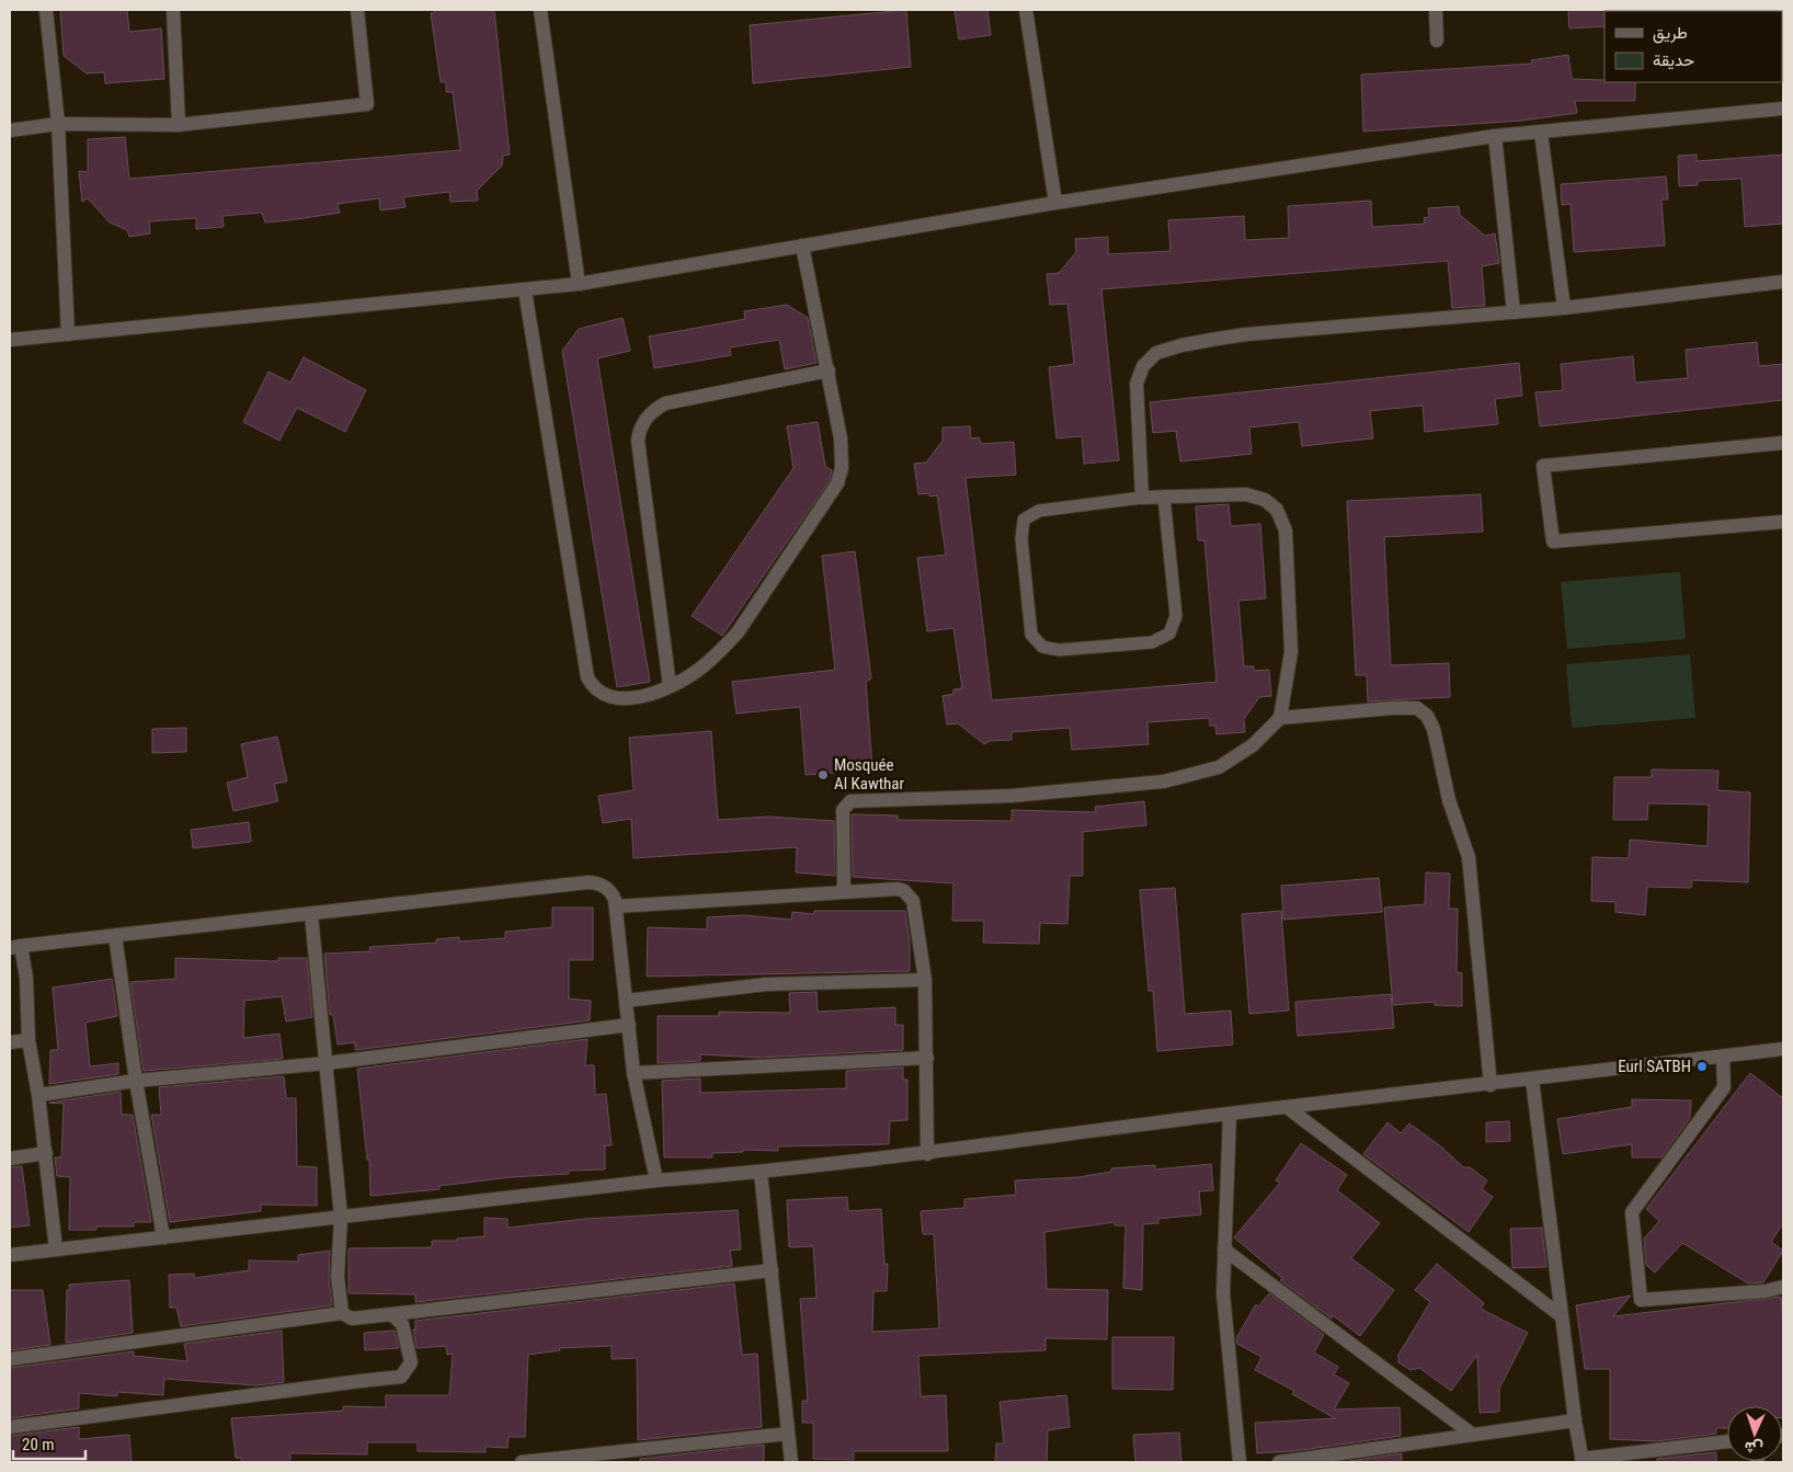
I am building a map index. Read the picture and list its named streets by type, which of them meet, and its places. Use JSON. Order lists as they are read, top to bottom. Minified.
{"places":["Mosquée Al Kawthar","Eurl SATBH"],"legend":["طريق","حديقة"],"scale_bar":"20 m","north":"bottom"}
